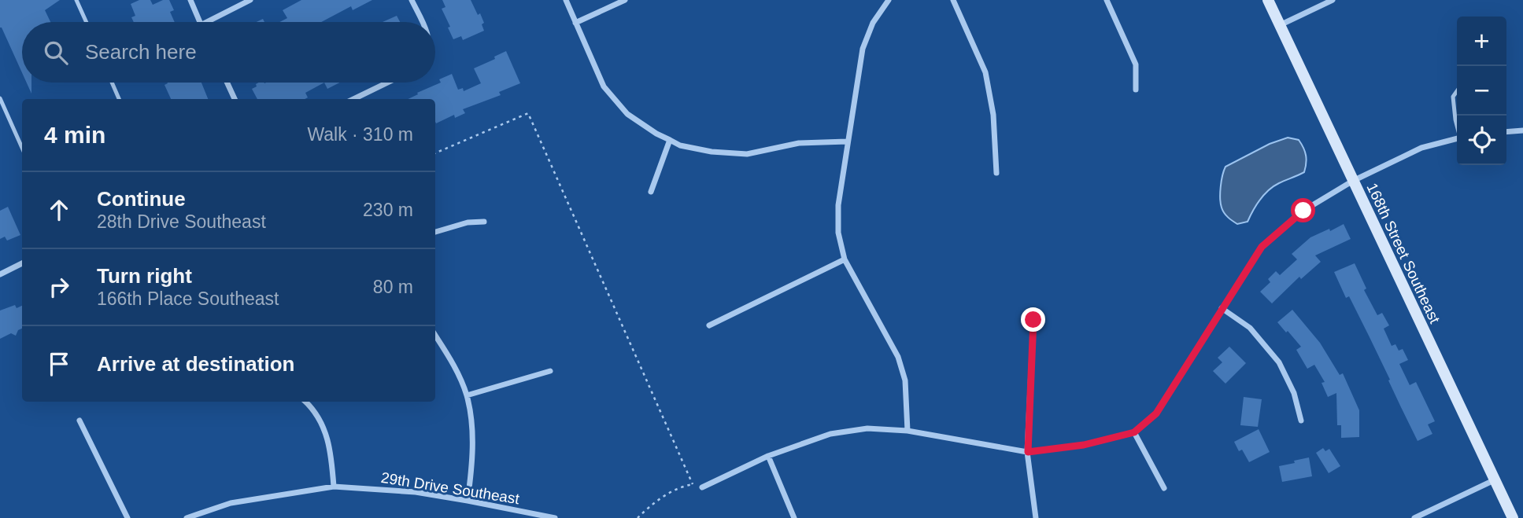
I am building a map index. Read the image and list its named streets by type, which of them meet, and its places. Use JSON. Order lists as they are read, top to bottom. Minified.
{"streets":{"street":["168th Street Southeast","29th Drive Southeast"]},"page":{"map_buttons":["+","−"],"search":"Search here","heading":["4 min","Walk · 310 m"],"list":[["Continue","28th Drive Southeast","230 m"],["Turn right","166th Place Southeast","80 m"],"Arrive at destination"]}}
